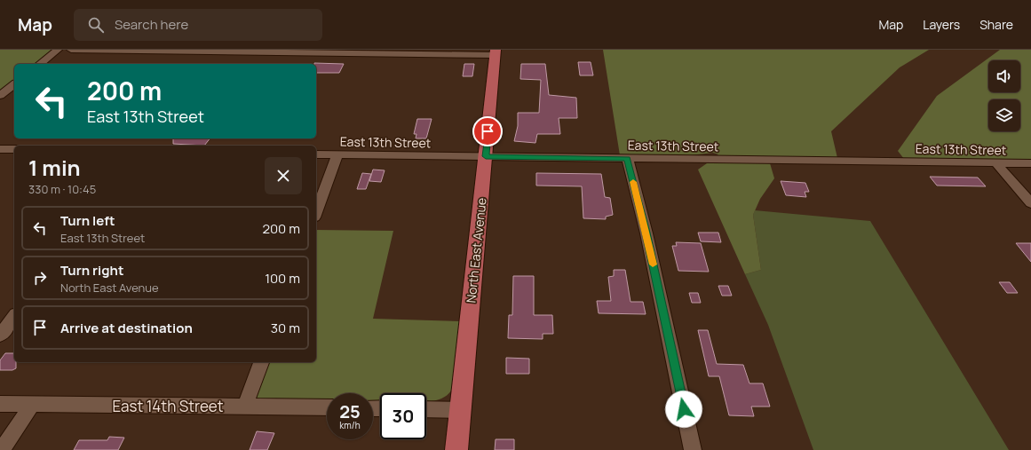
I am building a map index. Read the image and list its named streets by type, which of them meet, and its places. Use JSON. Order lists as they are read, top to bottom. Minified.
{"streets":{"main road":["North East Avenue"],"street":["East 13th Street","East 14th Street"]},"crossings":[["East 13th Street","North East Avenue"]],"page":{"header":"Map","search":"Search here","nav":["Map","Layers","Share"],"turn":["200 m","East 13th Street"],"heading":["1 min","330 m · 10:45"],"list":[{"name":"Turn left","note":"East 13th Street","value":"200 m"},{"name":"Turn right","note":"North East Avenue","value":"100 m"},{"name":"Arrive at destination","value":"30 m"}],"speed":"25 km/h","limit":"30"}}
